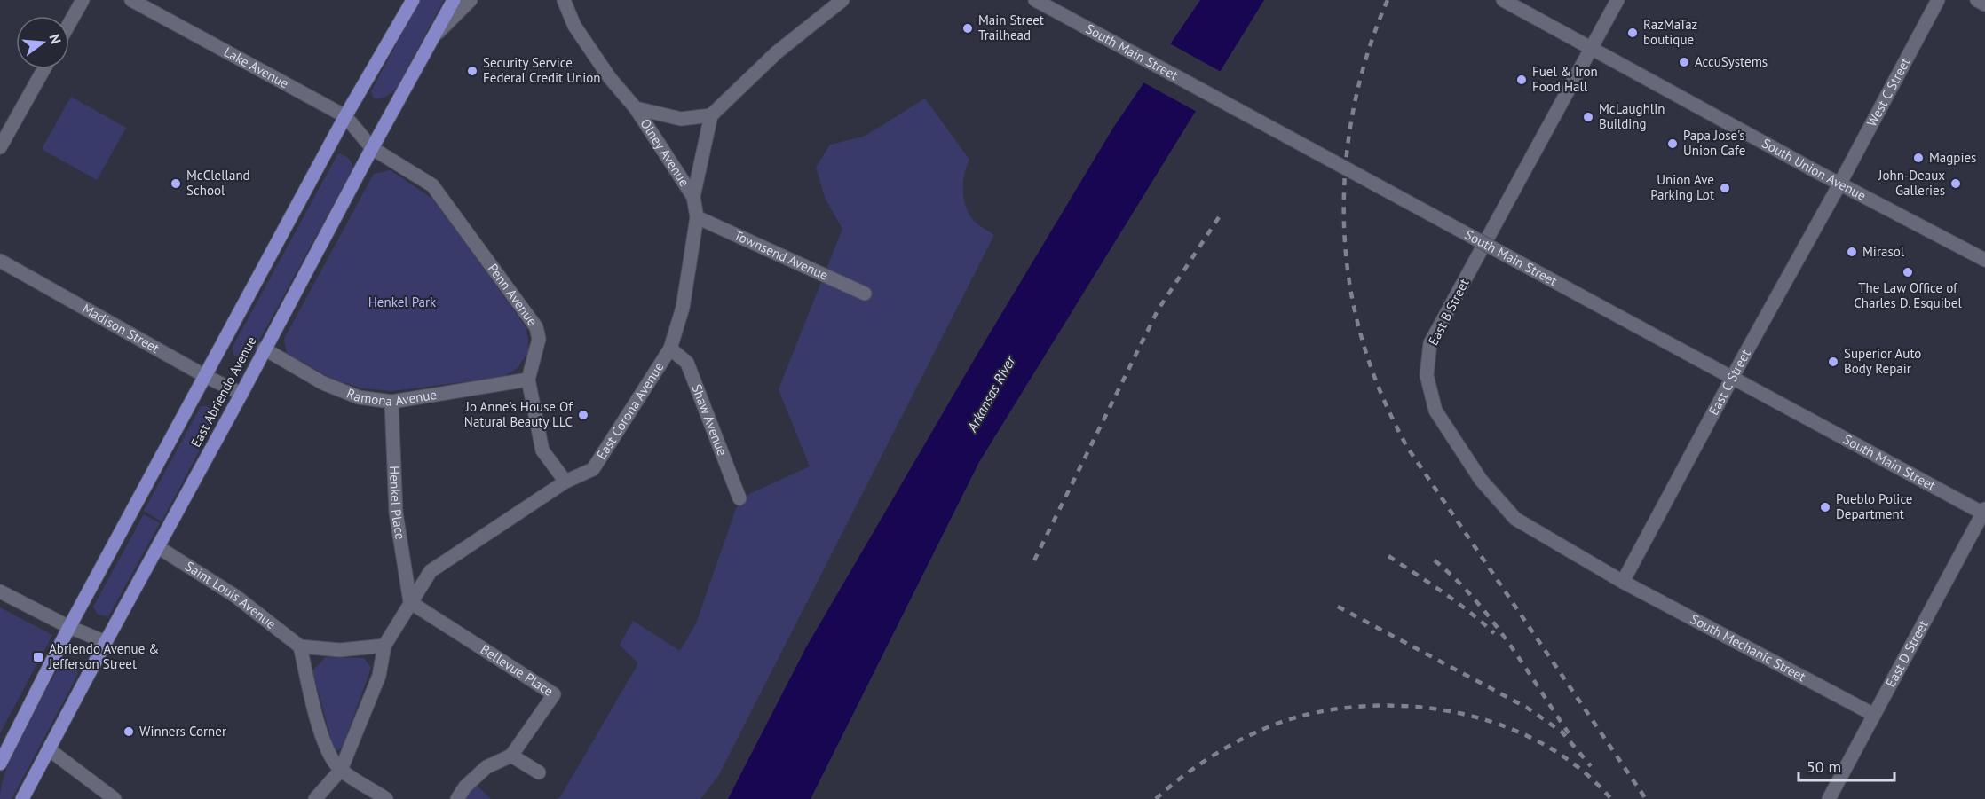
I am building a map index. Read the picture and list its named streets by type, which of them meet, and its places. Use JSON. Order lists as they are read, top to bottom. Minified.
{"streets":{"main road":["East Abriendo Avenue"],"street":["South Main Street","Lake Avenue","West C Street","Olney Avenue","South Union Avenue","Townsend Avenue","Penn Avenue","East B Street","Madison Street","East C Street","Ramona Avenue","East Corona Avenue","Shaw Avenue","Henkel Place","Saint Louis Avenue","South Mechanic Street","East D Street","Bellevue Place"]},"crossings":[["South Main Street","East C Street"],["South Main Street","East D Street"],["Lake Avenue","Penn Avenue"],["Lake Avenue","East Abriendo Avenue"],["West C Street","South Union Avenue"],["West C Street","East C Street"],["Olney Avenue","East Corona Avenue"],["South Union Avenue","East B Street"],["South Union Avenue","East C Street"],["Townsend Avenue","East Corona Avenue"],["Penn Avenue","East Abriendo Avenue"],["Penn Avenue","Ramona Avenue"],["Penn Avenue","East Corona Avenue"],["East B Street","East C Street"],["East B Street","South Mechanic Street"],["Madison Street","East Abriendo Avenue"],["East C Street","South Mechanic Street"],["East Abriendo Avenue","Ramona Avenue"],["East Abriendo Avenue","Saint Louis Avenue"],["Ramona Avenue","Henkel Place"],["East Corona Avenue","Shaw Avenue"],["East Corona Avenue","Henkel Place"],["East Corona Avenue","Bellevue Place"],["Henkel Place","Bellevue Place"],["South Mechanic Street","East D Street"]],"water":["Arkansas River"],"parks":["Henkel Park"],"places":{"other":["Main Street Trailhead","RazMaTaz boutique","AccuSystems","Security Service Federal Credit Union","Fuel & Iron Food Hall","McLaughlin Building","Papa Jose's Union Cafe","Magpies","McClelland School","John-Deaux Galleries","Union Ave Parking Lot","Mirasol","The Law Office of Charles D. Esquibel","Superior Auto Body Repair","Jo Anne's House Of Natural Beauty LLC","Pueblo Police Department","Winners Corner"],"transit":["Abriendo Avenue & Jefferson Street"]},"scale_bar":"50 m","north":"right"}
